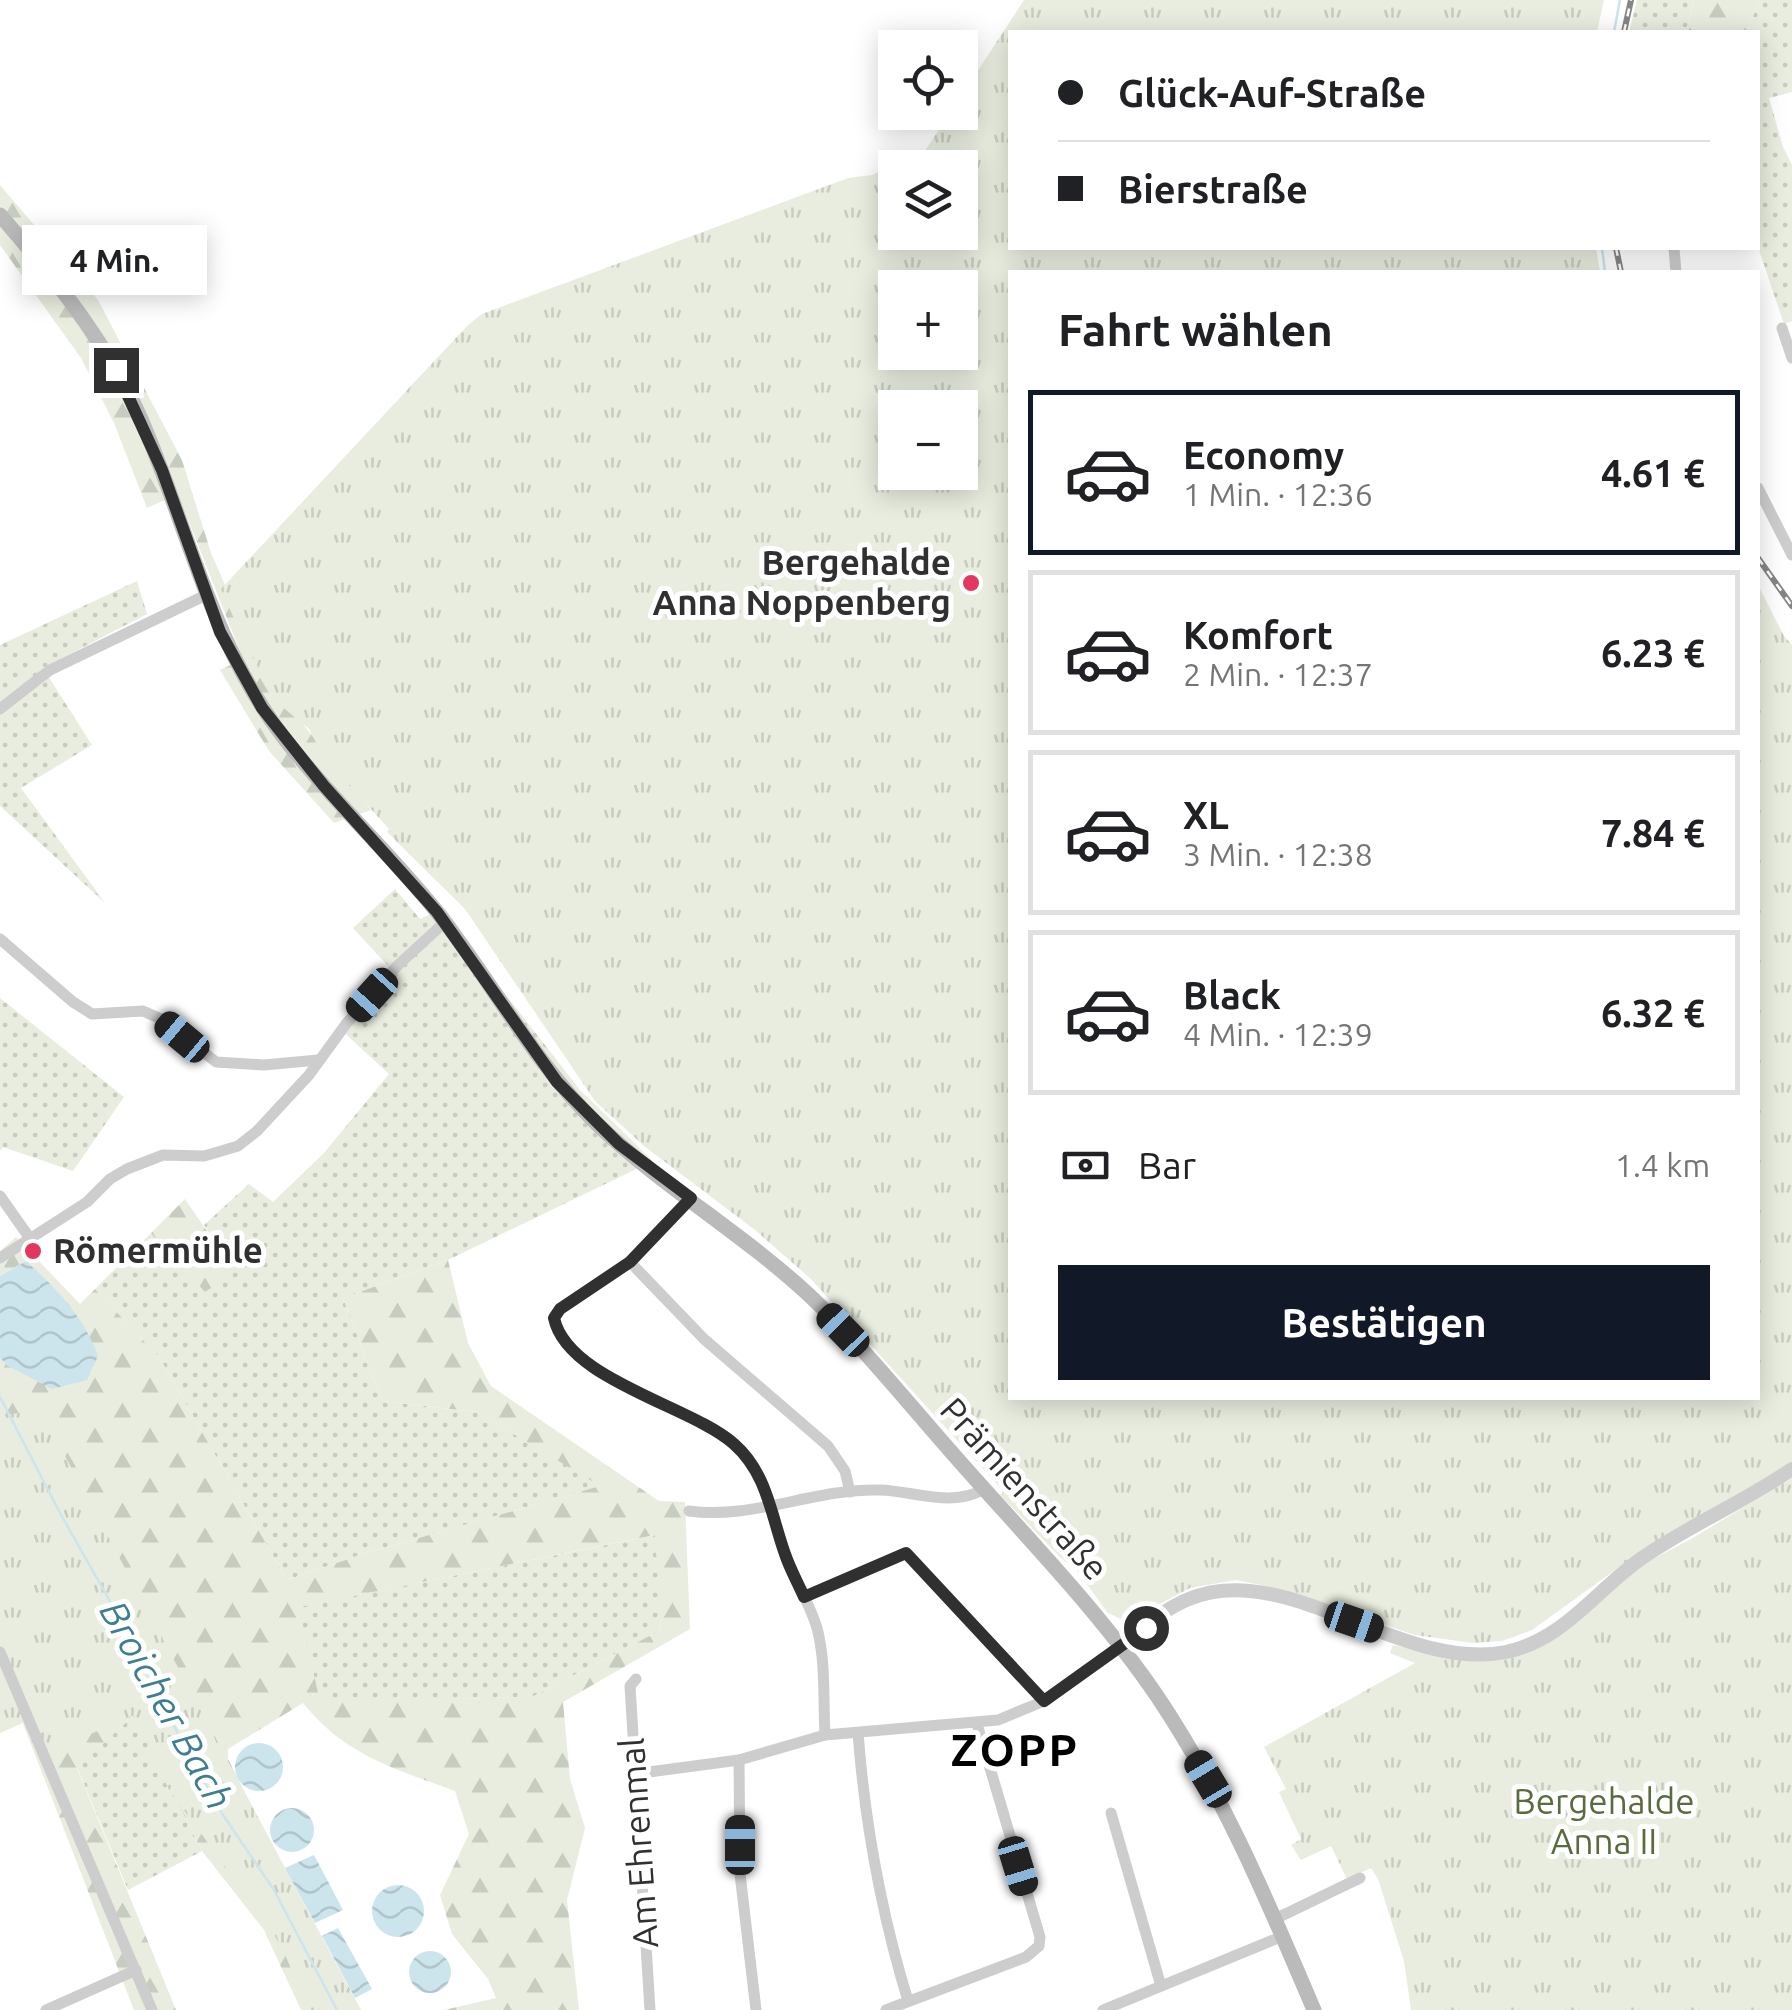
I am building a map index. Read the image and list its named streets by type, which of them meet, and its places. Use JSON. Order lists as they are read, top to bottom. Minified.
{"streets":{"main road":["Prämienstraße"],"street":["Am Ehrenmal"]},"districts":["ZOPP"],"water":["Broicher Bach"],"parks":["Bergehalde Anna II"],"places":["Bergehalde Anna Noppenberg","Römermühle"],"page":{"map_buttons":["+","−"],"banner":["Glück-Auf-Straße","Bierstraße"],"bubble":"4 Min.","heading":"Fahrt wählen","list":[{"name":"Economy","note":"1 Min. · 12:36","value":"4.61 €"},{"name":"Komfort","note":"2 Min. · 12:37","value":"6.23 €"},{"name":"XL","note":"3 Min. · 12:38","value":"7.84 €"},{"name":"Black","note":"4 Min. · 12:39","value":"6.32 €"}],"pay":["Bar","1.4 km"],"buttons":"Bestätigen"}}
